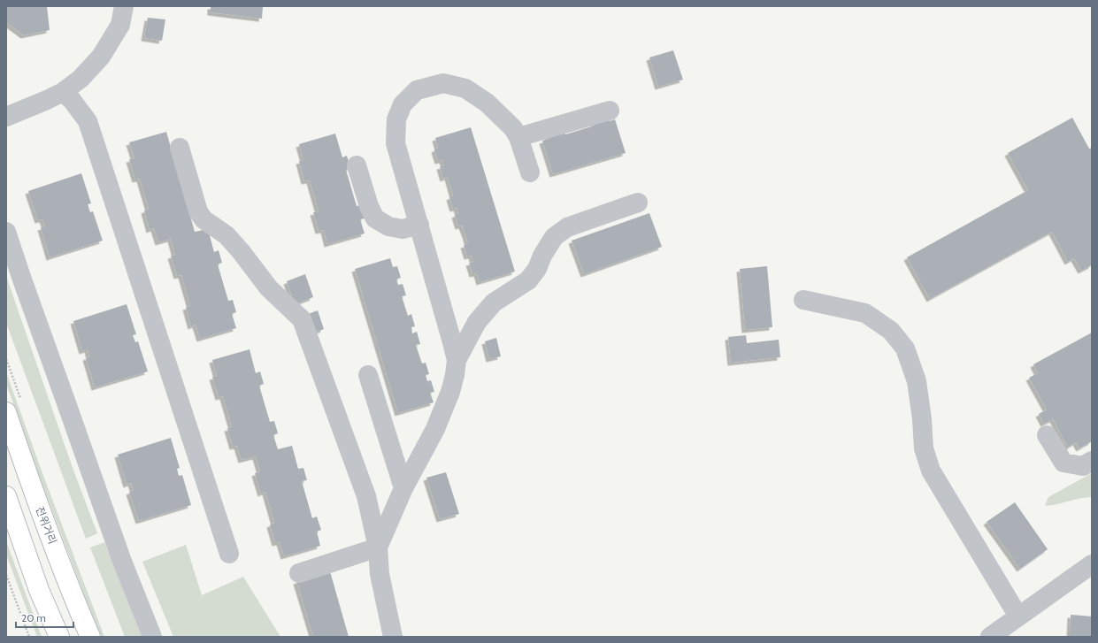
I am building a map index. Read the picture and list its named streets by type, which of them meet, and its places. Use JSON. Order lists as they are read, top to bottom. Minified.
{"streets":{"main road":["전위거리"]},"scale_bar":"20 m"}
